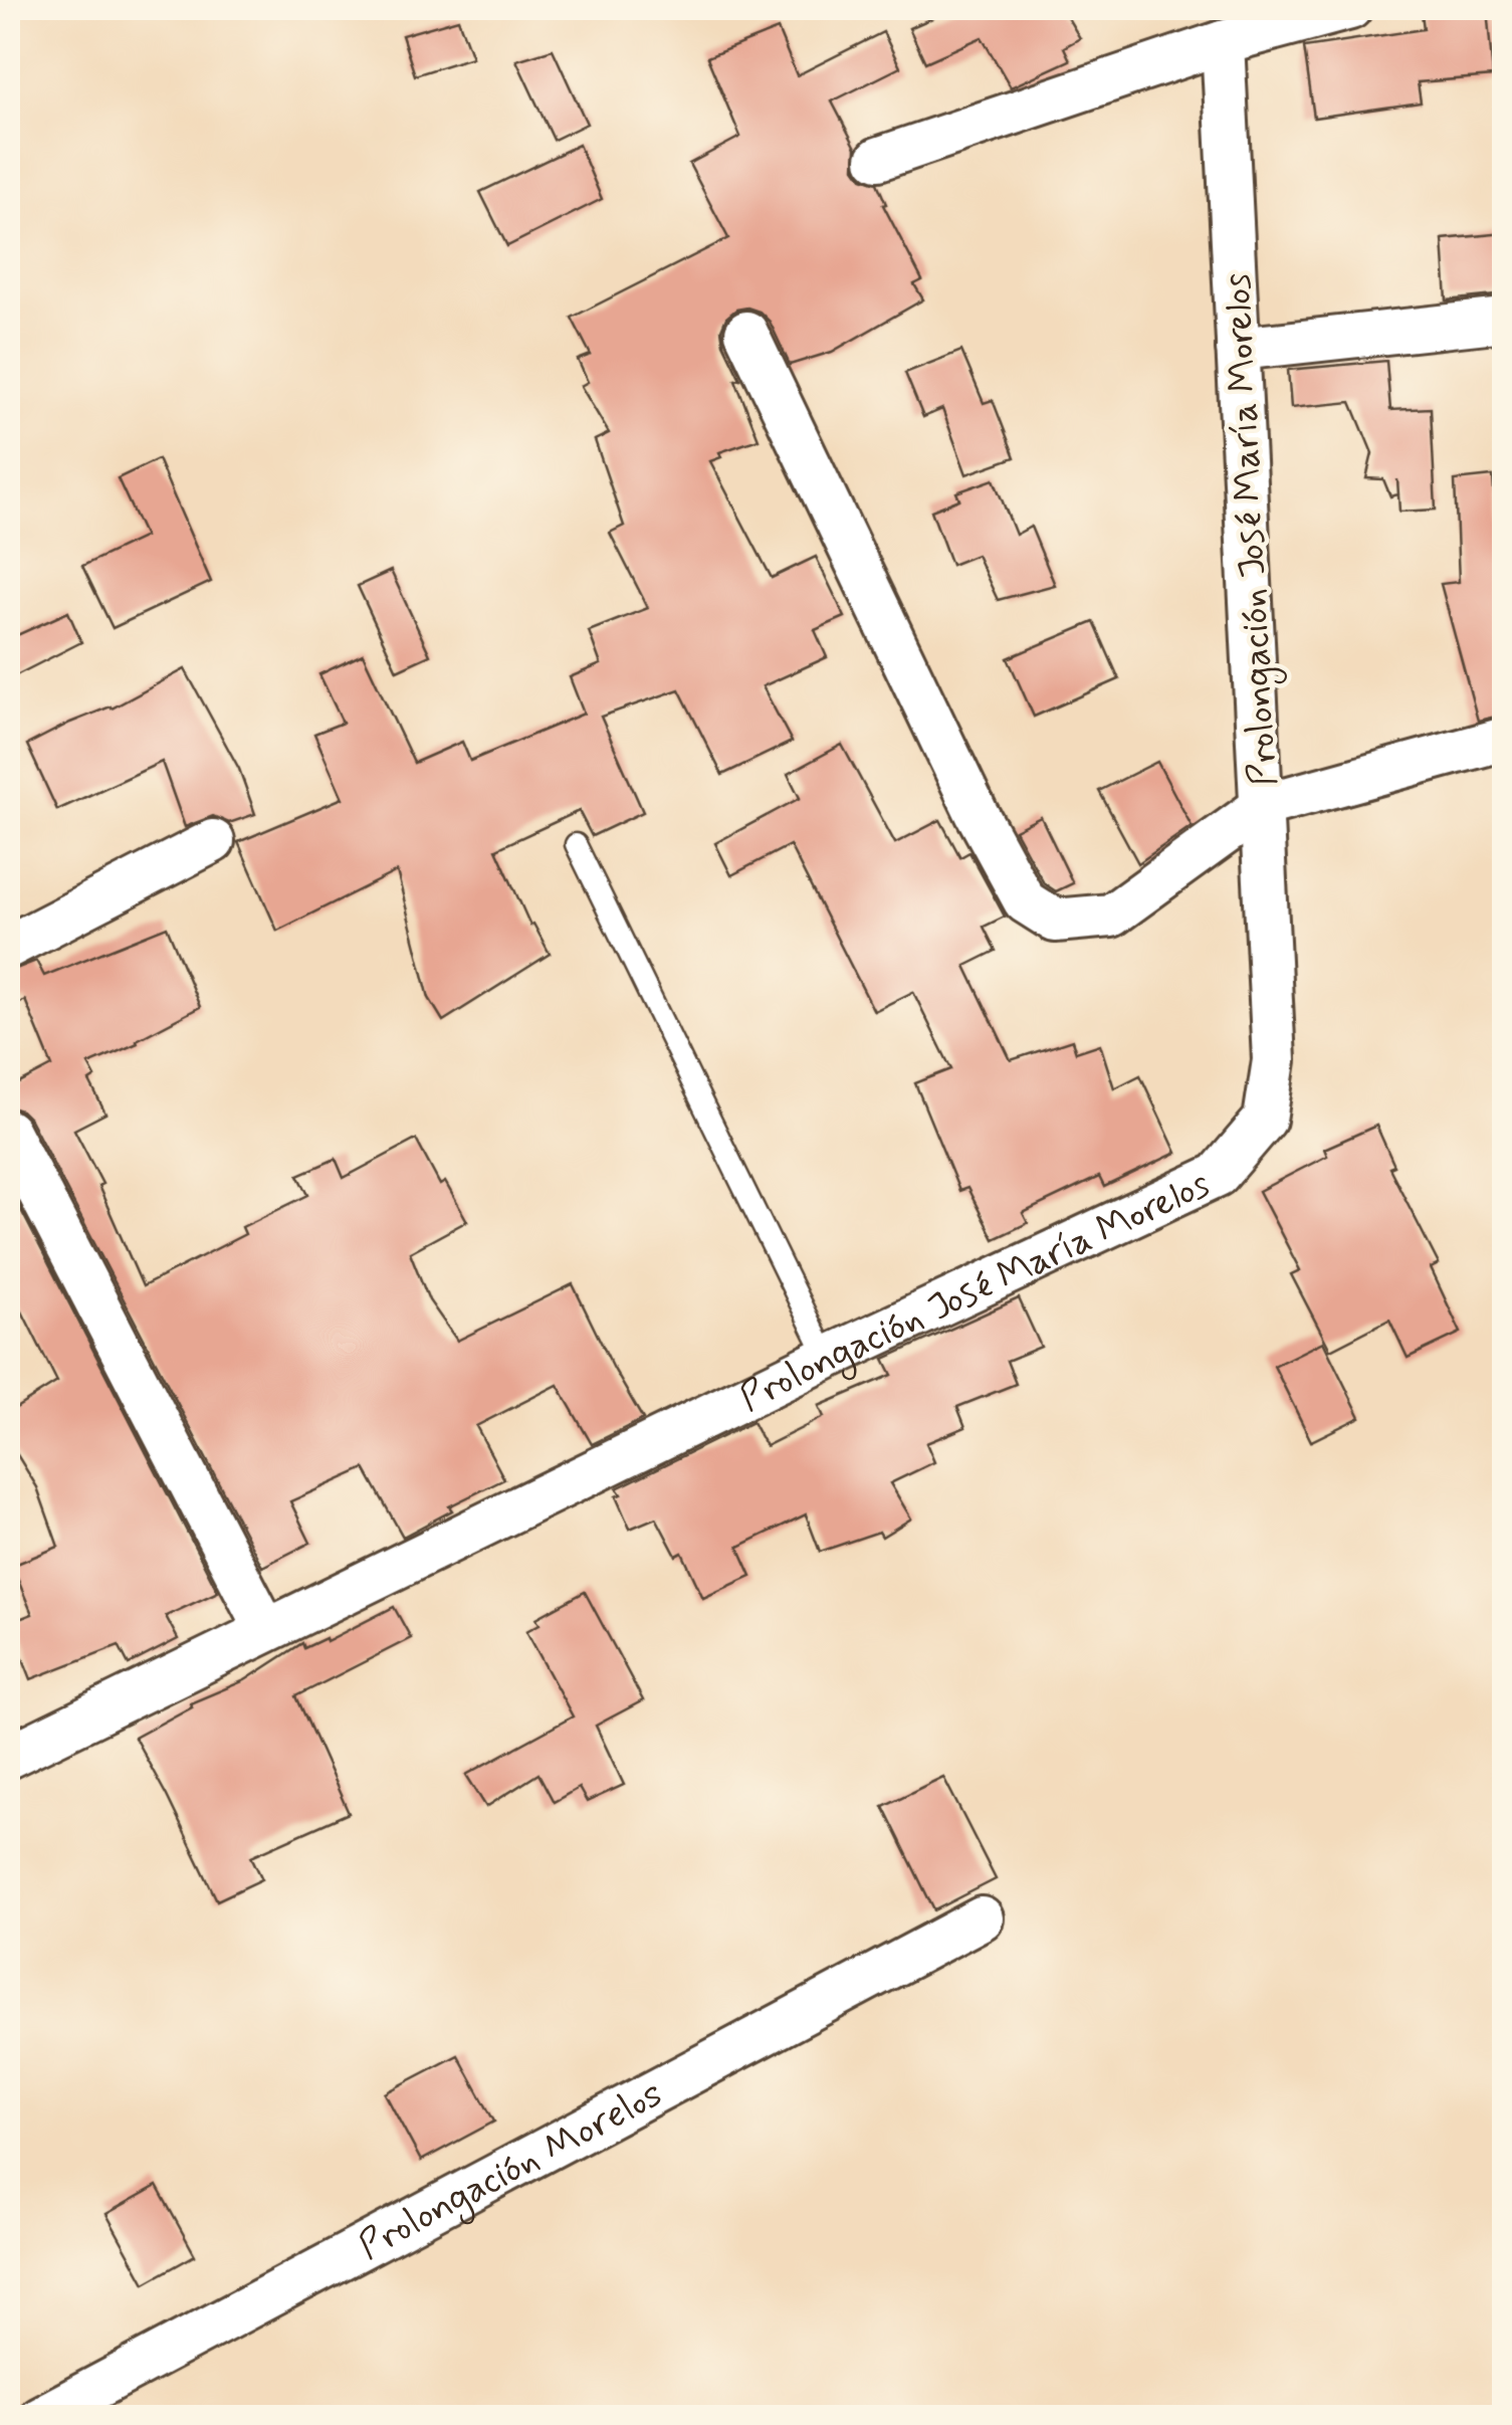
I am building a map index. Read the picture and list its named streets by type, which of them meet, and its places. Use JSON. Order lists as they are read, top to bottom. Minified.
{"streets":{"street":["Prolongación José María Morelos","Prolongación Morelos"]}}
